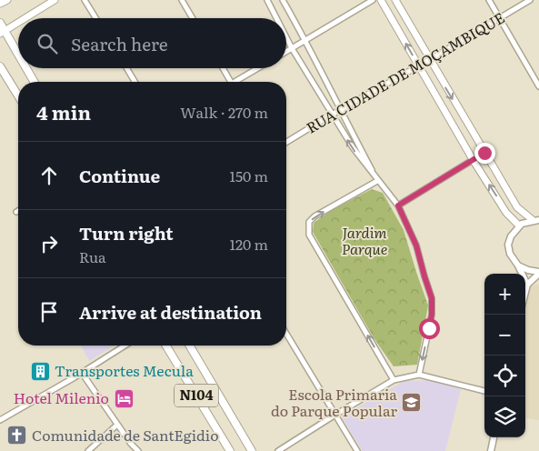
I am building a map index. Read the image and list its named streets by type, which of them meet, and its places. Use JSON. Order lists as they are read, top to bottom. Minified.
{"streets":{"main road":["N104"],"street":["RUA CIDADE DE MOÇAMBIQUE"]},"parks":["Jardim Parque"],"places":{"building":["Transportes Mecula"],"hotel":["Hotel Milenio"],"school or university":["Escola Primaria do Parque Popular"],"church":["Comunidade de SantEgidio"]},"page":{"search":"Search here","heading":["4 min","Walk · 270 m"],"list":[["Continue","150 m"],["Turn right","Rua","120 m"],"Arrive at destination"],"map_buttons":["+","−"]}}
